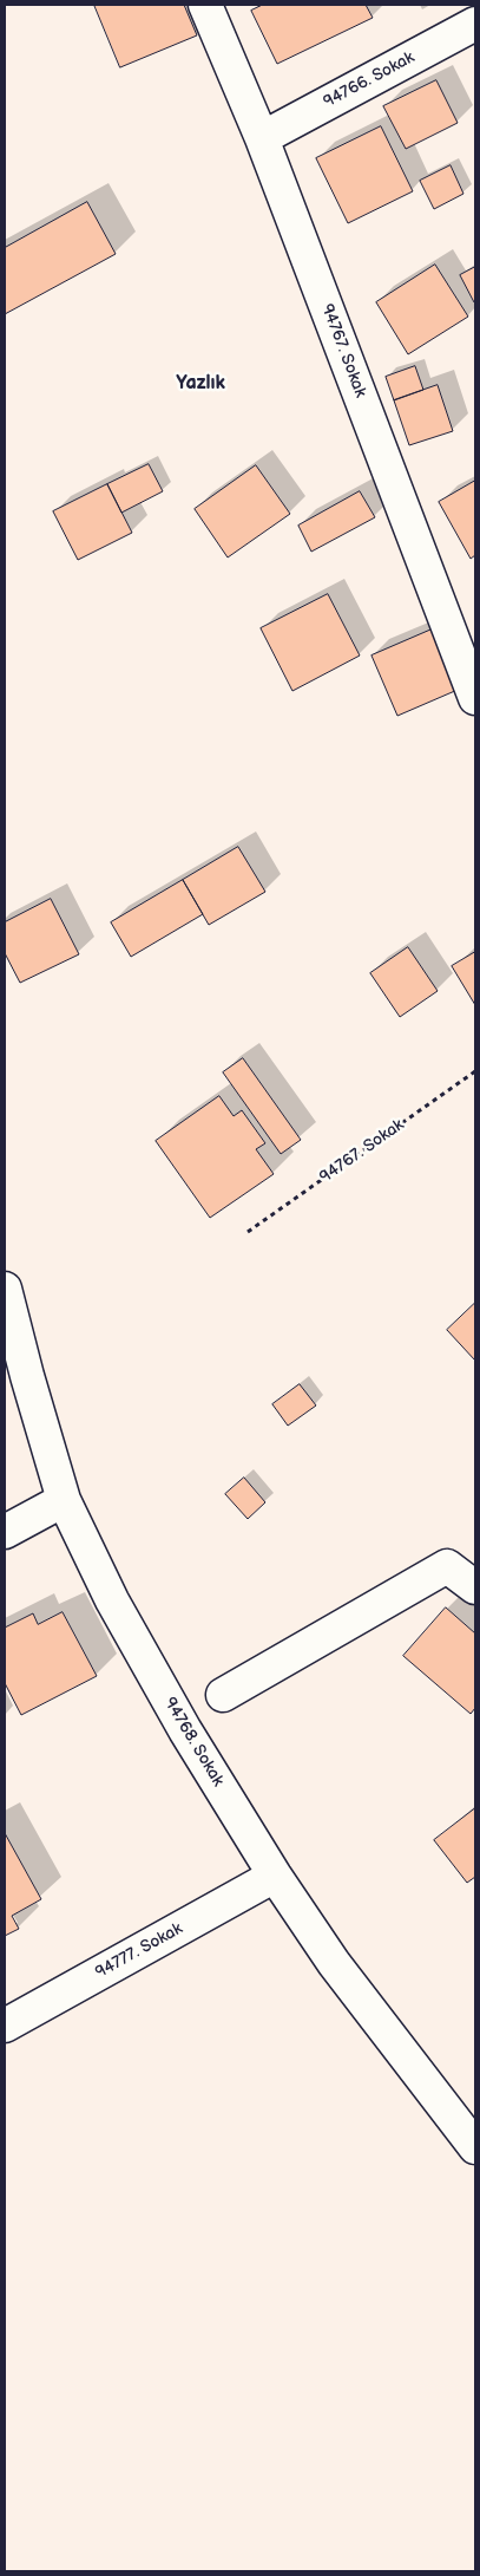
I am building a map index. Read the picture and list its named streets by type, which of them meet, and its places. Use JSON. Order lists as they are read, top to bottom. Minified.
{"streets":{"street":["94766. Sokak","94767. Sokak","94768. Sokak","94777. Sokak"]},"crossings":[["94766. Sokak","94767. Sokak"],["94768. Sokak","94777. Sokak"]],"districts":["Yazlık"]}
